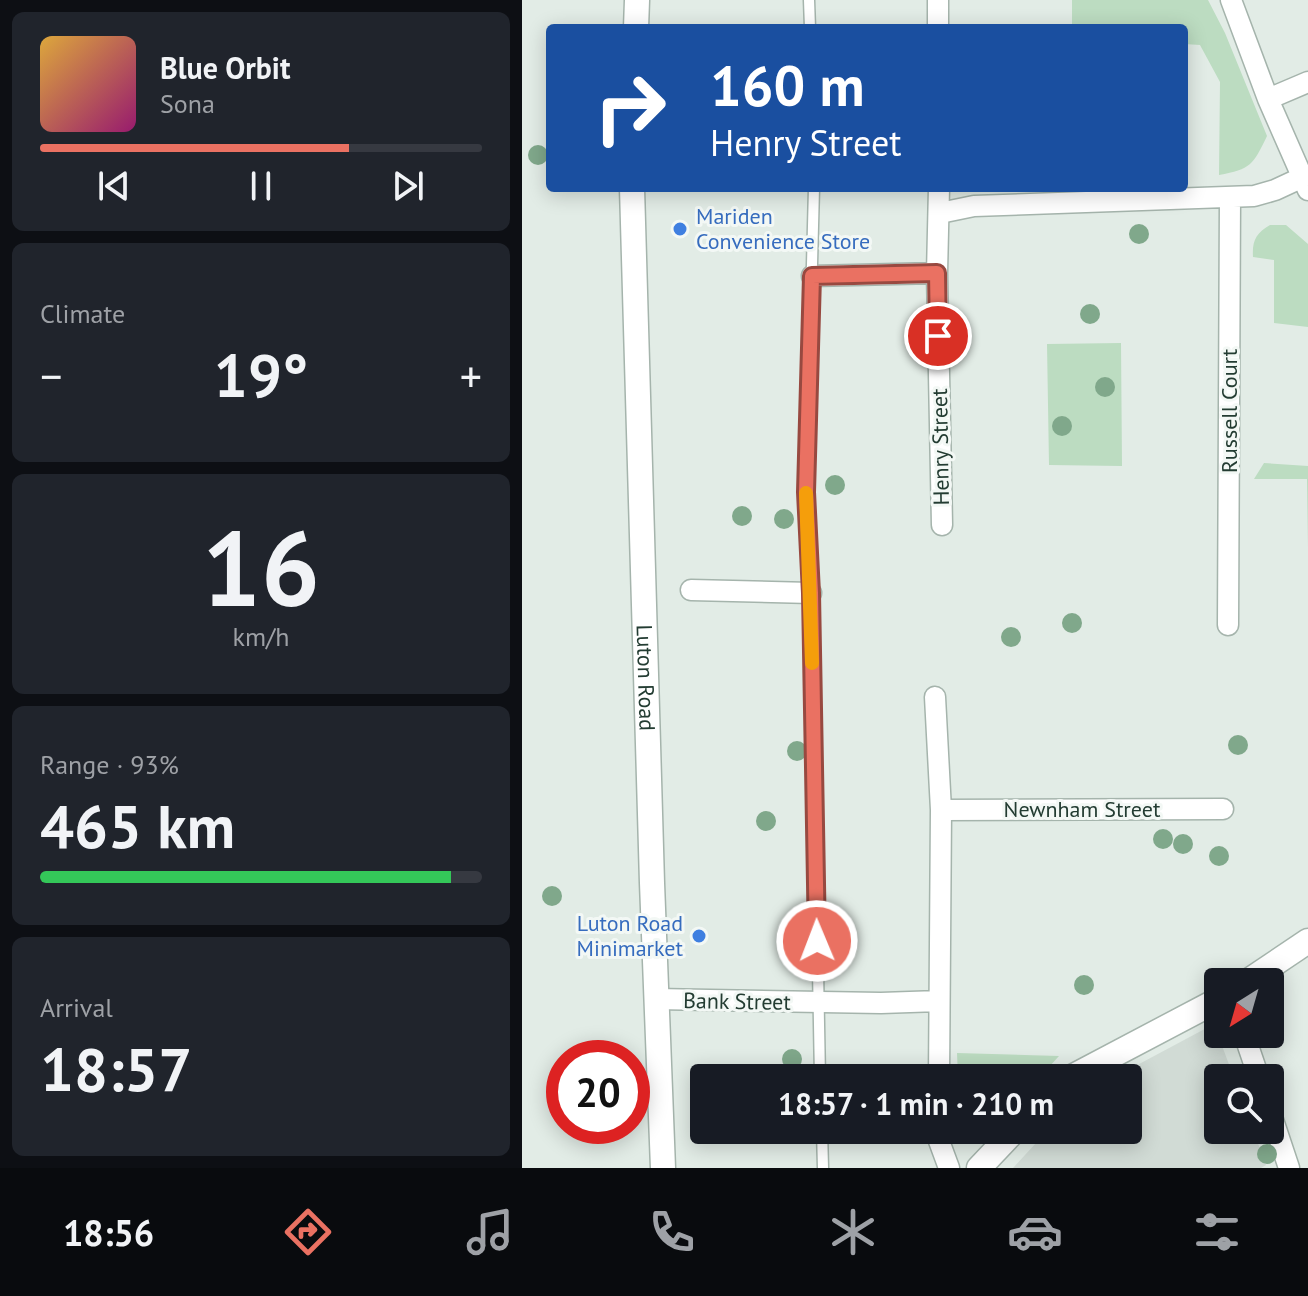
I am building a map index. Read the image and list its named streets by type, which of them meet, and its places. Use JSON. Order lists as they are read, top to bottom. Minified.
{"streets":{"street":["Russell Court","Henry Street","Luton Road","Newnham Street","Bank Street"]},"crossings":[["Luton Road","Bank Street"]],"places":["Mariden Convenience Store","Luton Road Minimarket"],"north":"bottom left","page":{"turn":["160 m","Henry Street"],"song":["Blue Orbit","Sona"],"tile":["Climate",["16","km/h"],["Range · 93%","465 km"],["Arrival","18:57"]],"heat":["−","19°","+"],"limit":"20","trip":"18:57 · 1 min · 210 m","tabs":"18:56"}}
